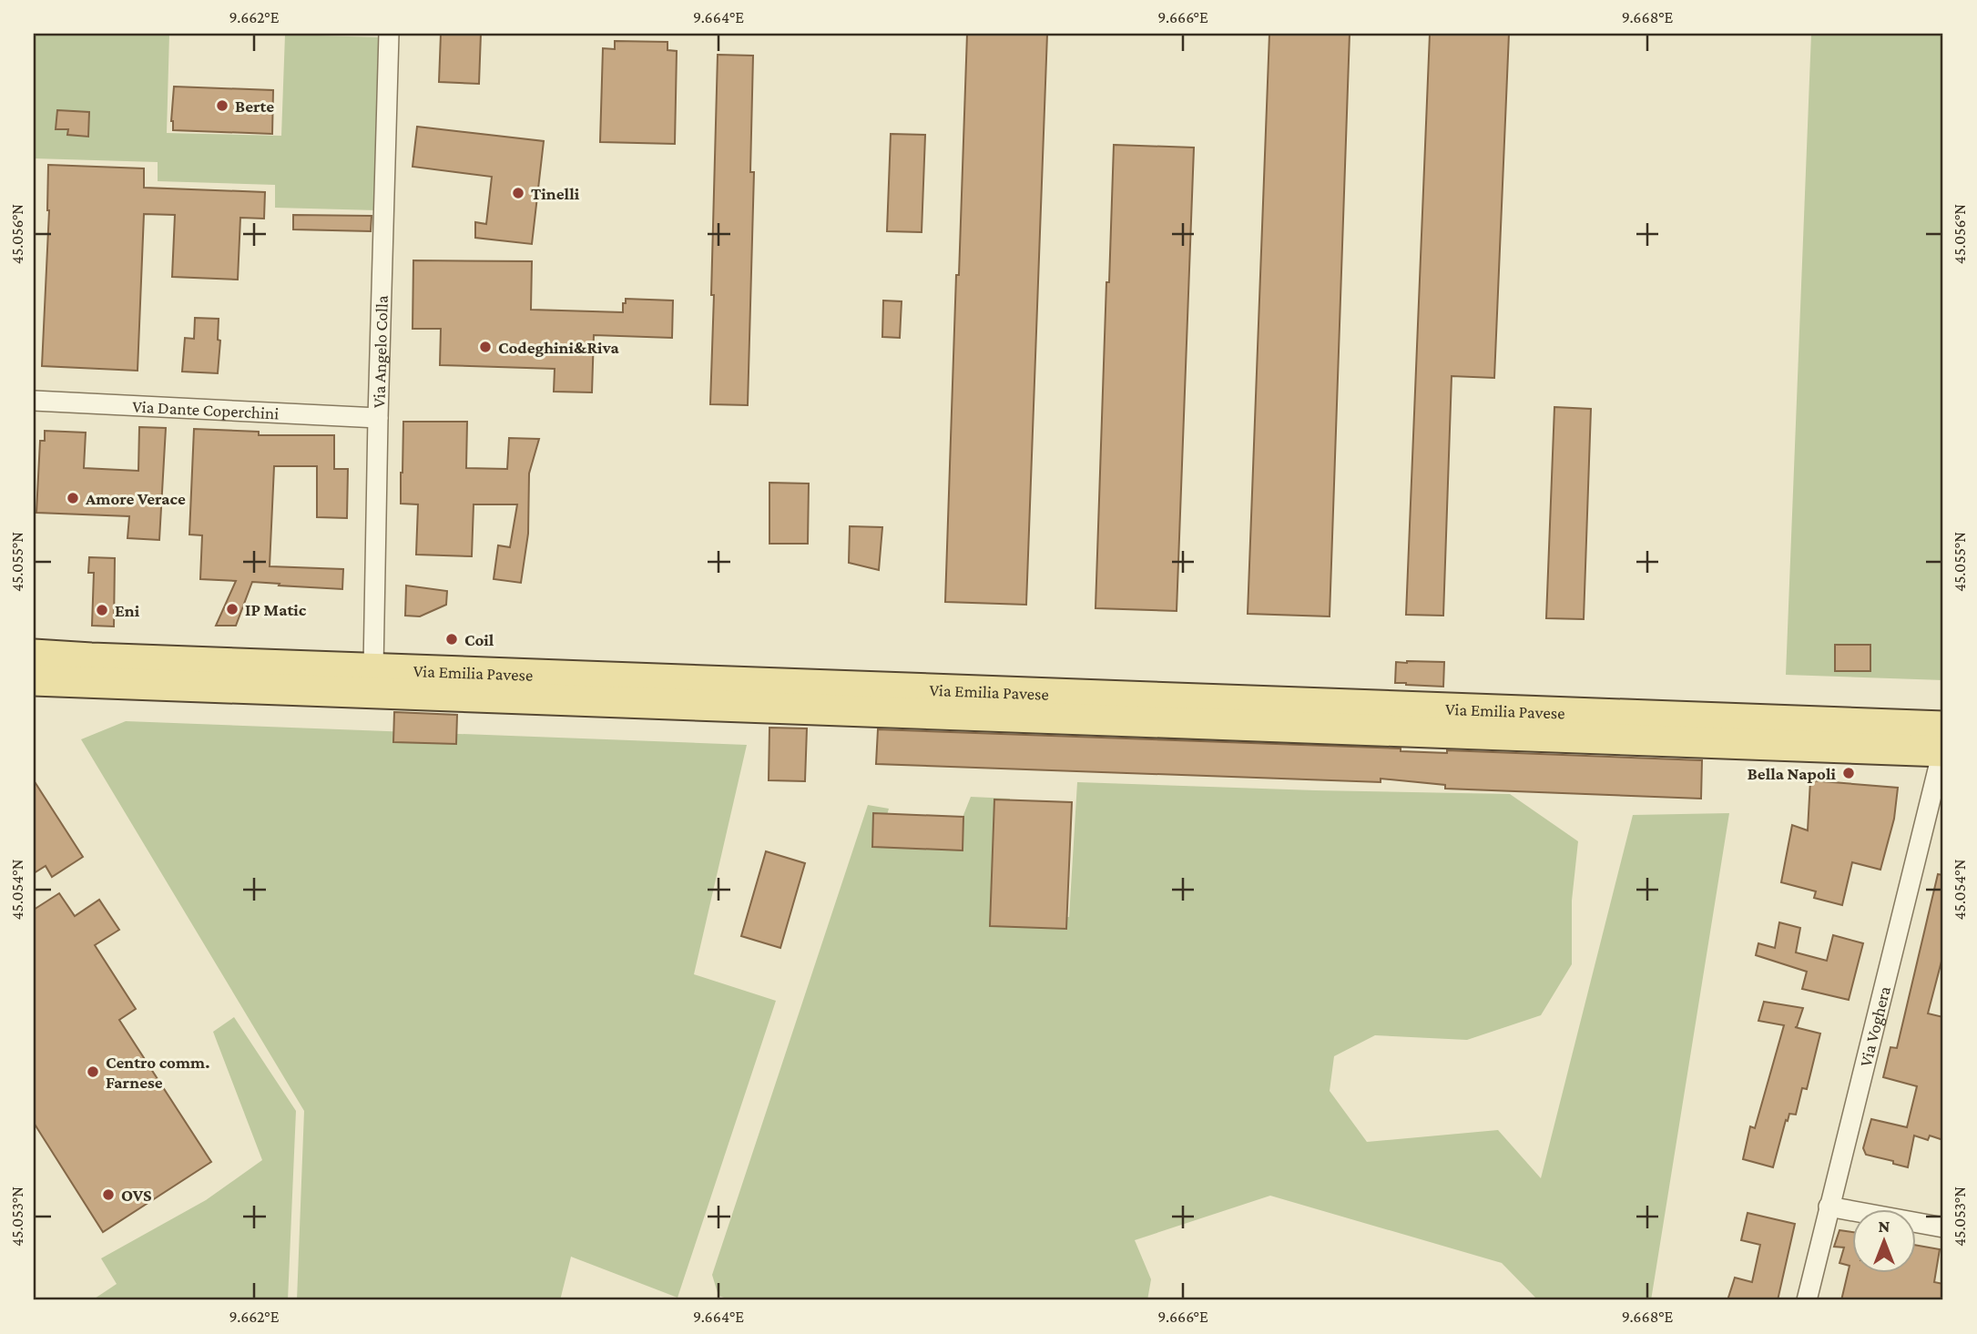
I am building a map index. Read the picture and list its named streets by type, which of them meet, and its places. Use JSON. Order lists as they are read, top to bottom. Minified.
{"streets":{"main road":["Via Emilia Pavese"],"street":["Via Angelo Colla","Via Dante Coperchini","Via Voghera"]},"crossings":[["Via Angelo Colla","Via Dante Coperchini"],["Via Angelo Colla","Via Emilia Pavese"],["Via Emilia Pavese","Via Voghera"]],"places":["Berte","Tinelli","Codeghini&Riva","Amore Verace","IP Matic","Eni","Coil","Bella Napoli","Centro comm. Farnese","OVS"],"north":"top","coordinates":["9.662°E","9.664°E","9.666°E","9.668°E","45.056°N","45.055°N","45.054°N","45.053°N"]}
